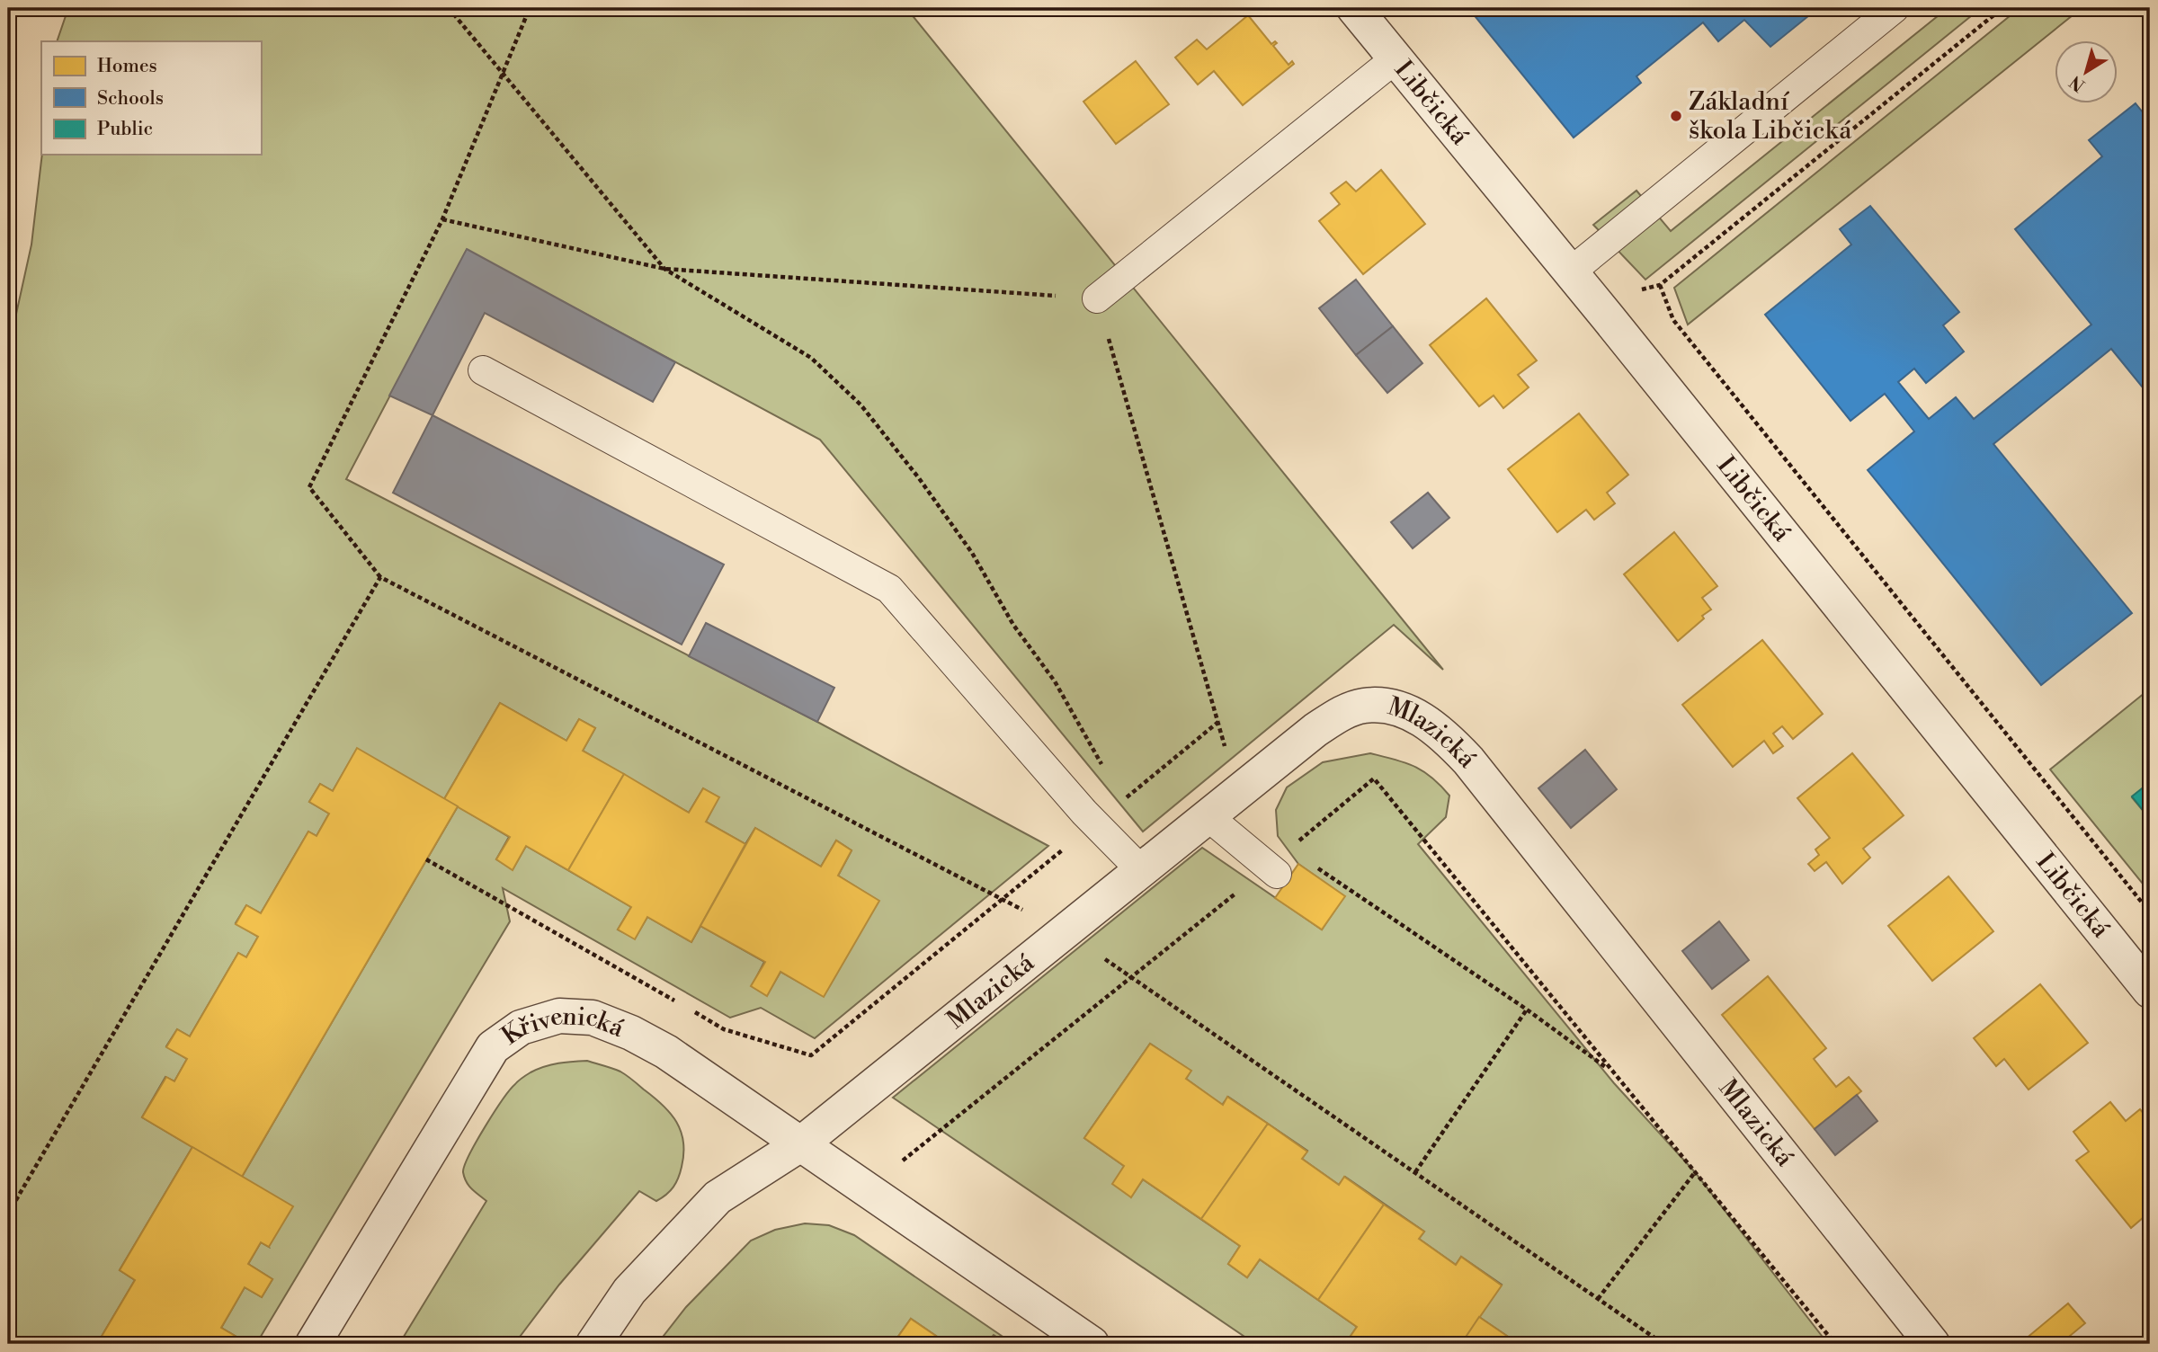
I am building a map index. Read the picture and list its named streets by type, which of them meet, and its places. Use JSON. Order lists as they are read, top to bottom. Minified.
{"streets":{"street":["Libčická","Mlazická","Křivenická"]},"crossings":[["Mlazická","Křivenická"]],"places":["Základní škola Libčická"],"legend":["Homes","Schools","Public"],"north":"bottom left"}
